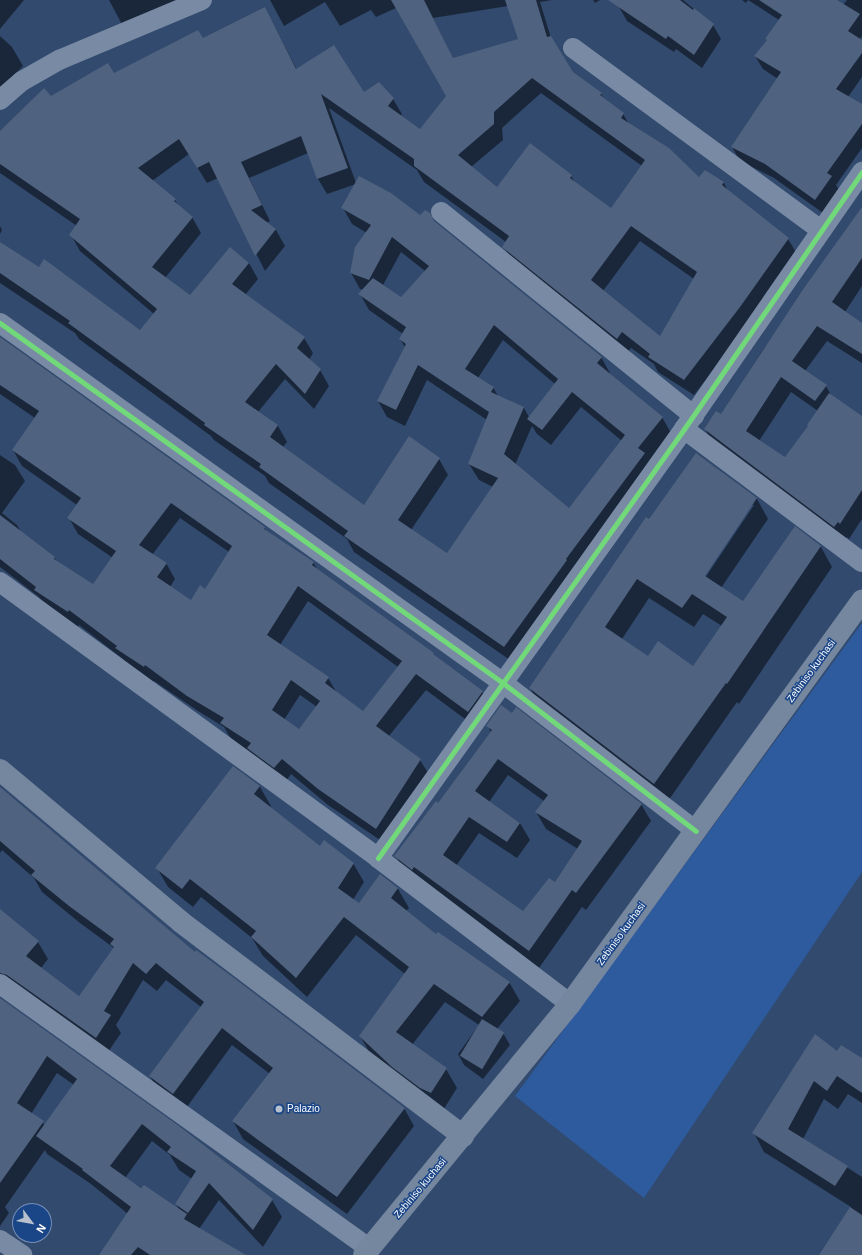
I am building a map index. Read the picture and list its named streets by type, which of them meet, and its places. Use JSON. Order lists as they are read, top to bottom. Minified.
{"streets":{"street":["Zebiniso kuchasi"]},"places":["Palazio"],"north":"bottom right"}
